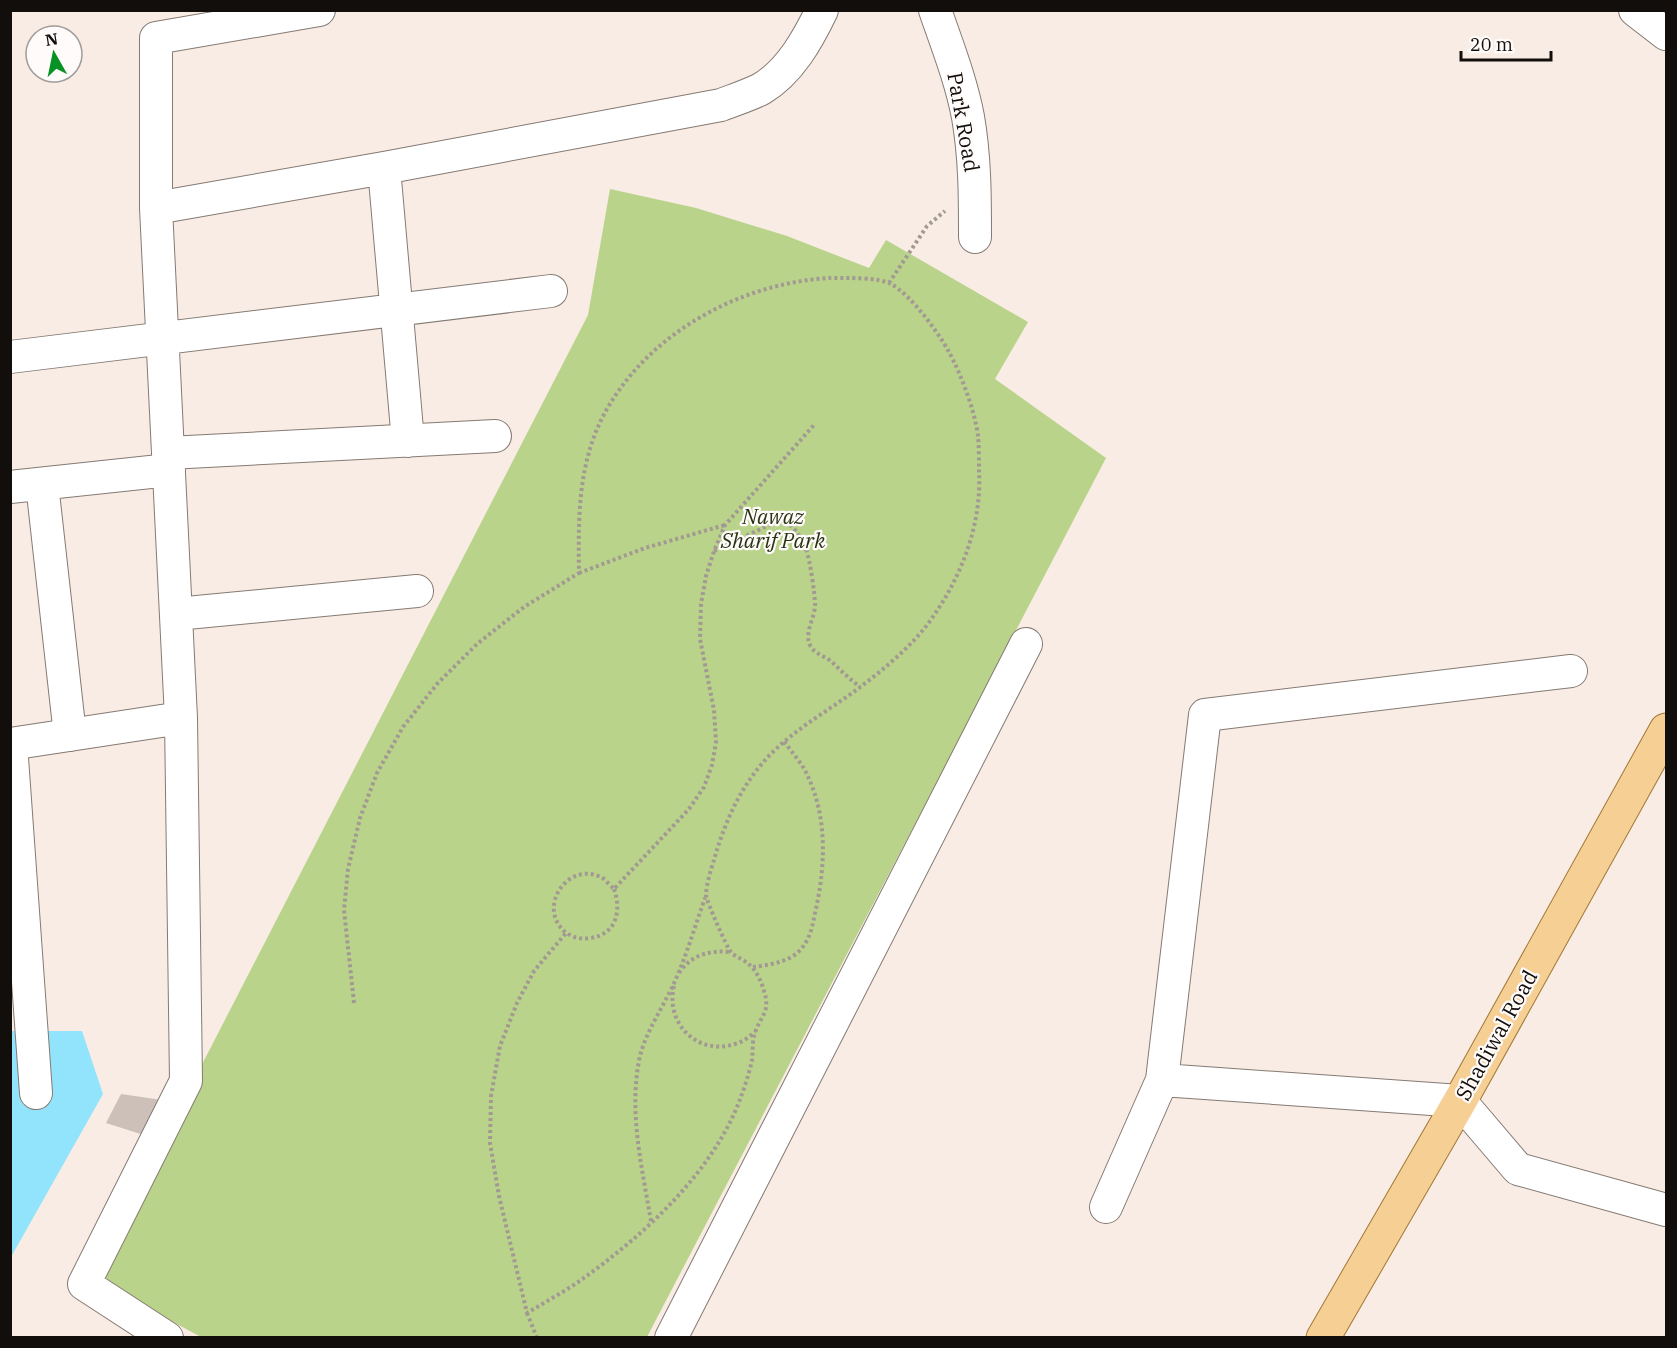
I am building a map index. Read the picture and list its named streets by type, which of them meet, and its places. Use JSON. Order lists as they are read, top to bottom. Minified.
{"streets":{"main road":["Shadiwal Road"],"street":["Park Road"]},"parks":["Nawaz Sharif Park"],"scale_bar":"20 m","north":"top"}
